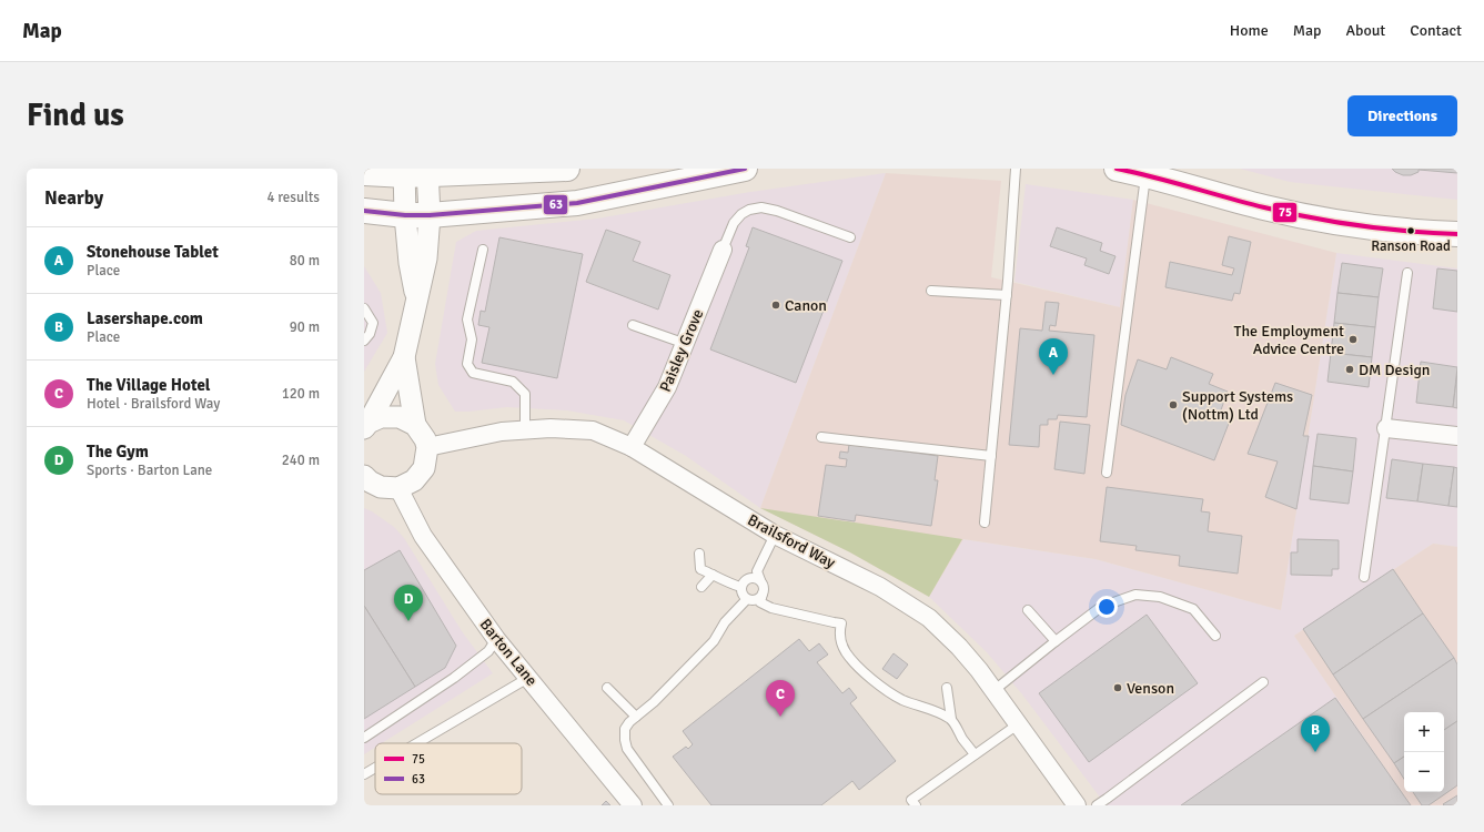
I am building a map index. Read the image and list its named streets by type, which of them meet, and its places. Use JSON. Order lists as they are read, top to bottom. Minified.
{"streets":{"street":["Paisley Grove","Brailsford Way","Barton Lane"]},"crossings":[["Paisley Grove","Brailsford Way"]],"places":["Ranson Road","Canon","The Employment Advice Centre","DM Design","Support Systems (Nottm) Ltd","Venson"],"lines":["transit line 75","transit line 63"],"legend":["75","63"],"page":{"header":"Map","nav":["Home","Map","About","Contact"],"buttons":"Directions","title":"Find us","heading":["Nearby","4 results"],"list":[{"mark":"A","name":"Stonehouse Tablet","note":"Place","value":"80 m"},{"mark":"B","name":"Lasershape.com","note":"Place","value":"90 m"},{"mark":"C","name":"The Village Hotel","note":"Hotel · Brailsford Way","value":"120 m"},{"mark":"D","name":"The Gym","note":"Sports · Barton Lane","value":"240 m"}],"pins":["A","D","C","B"],"map_buttons":["+","−"]}}
